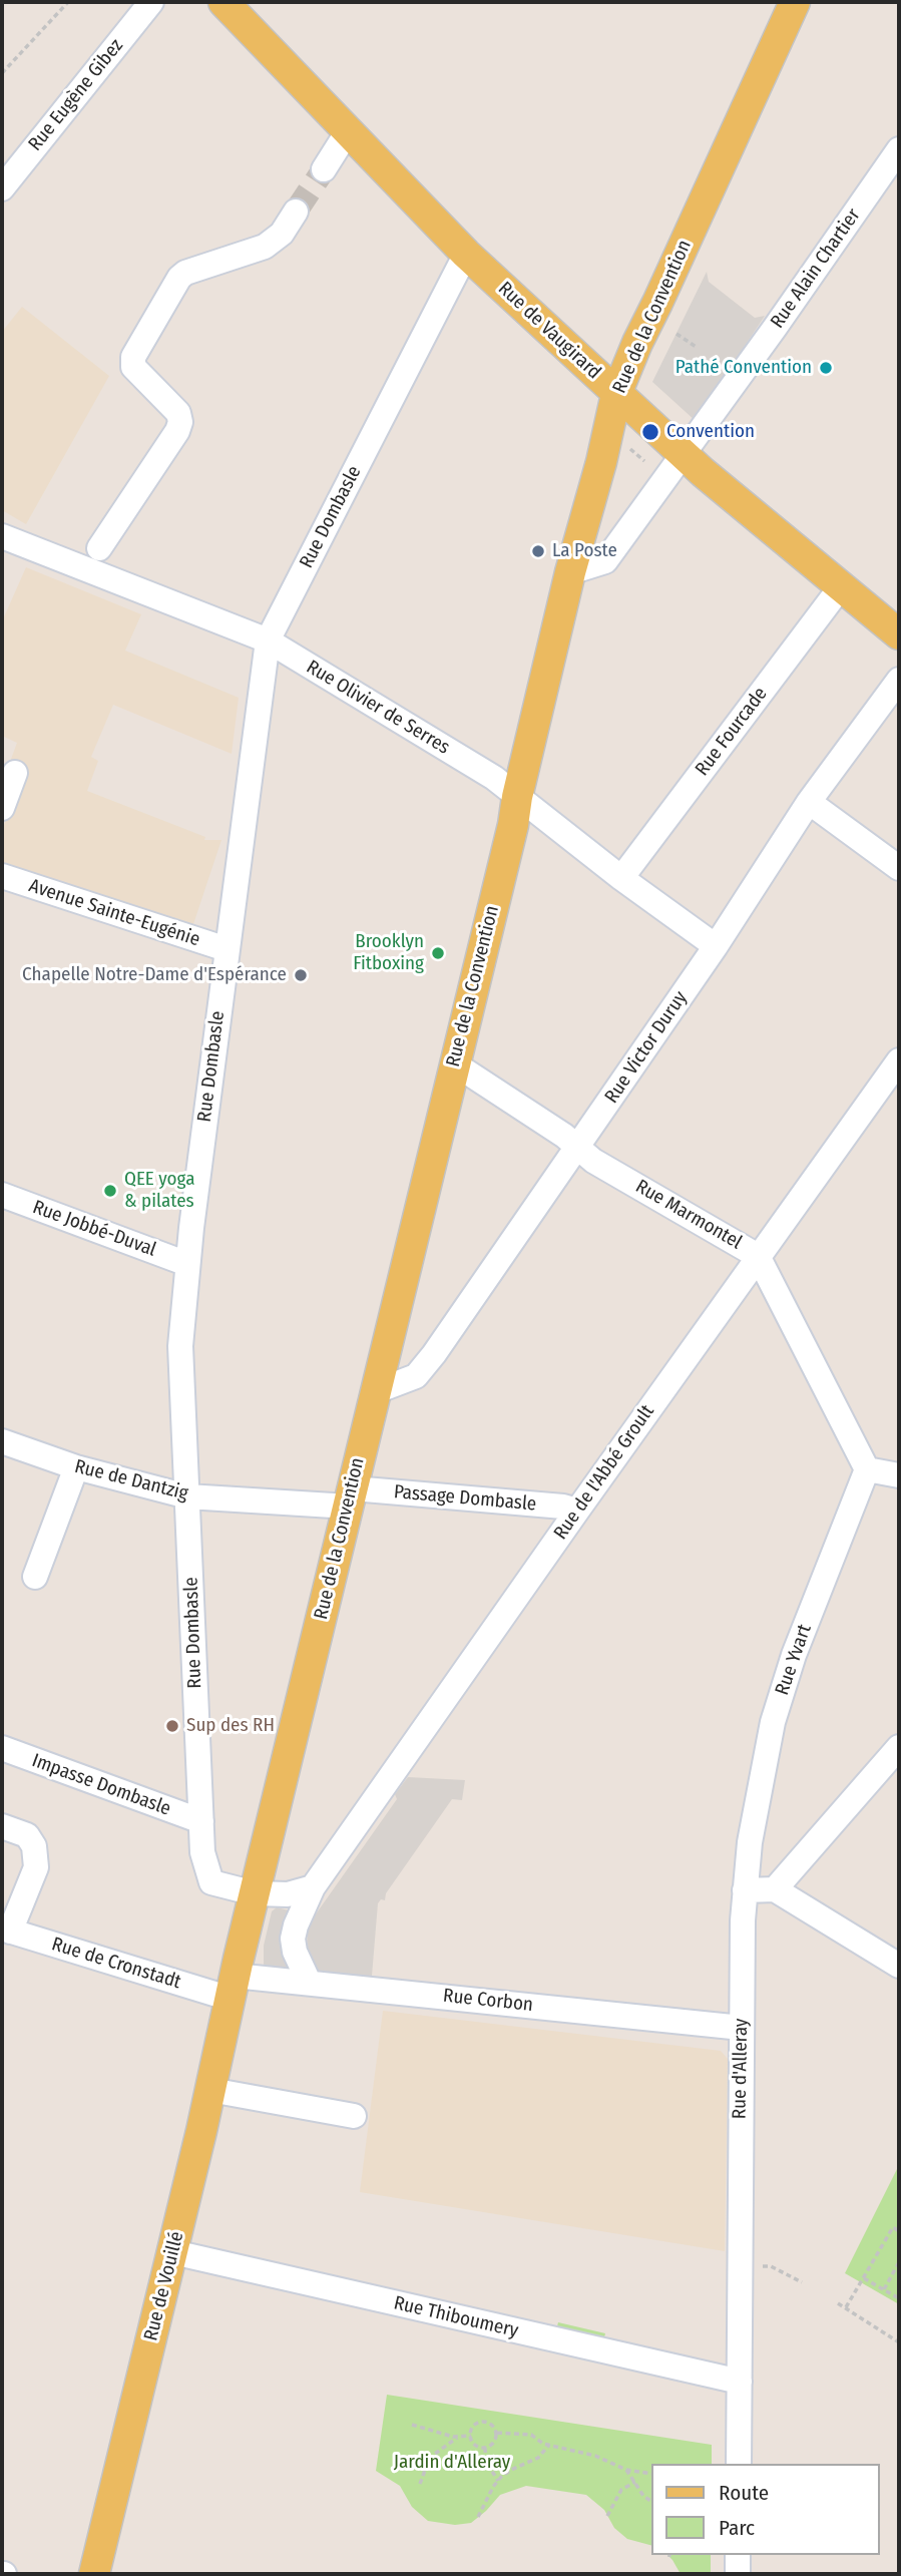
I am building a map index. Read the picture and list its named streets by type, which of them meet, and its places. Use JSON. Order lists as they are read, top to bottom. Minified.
{"streets":{"main road":["Rue de la Convention","Rue de Vaugirard","Rue de Vouillé"],"street":["Rue Eugène Gibez","Rue Alain Chartier","Rue Dombasle","Rue Olivier de Serres","Rue Fourcade","Avenue Sainte-Eugénie","Rue Victor Duruy","Rue Marmontel","Rue Jobbé-Duval","Rue de l'Abbé Groult","Rue de Dantzig","Passage Dombasle","Rue Yvart","Impasse Dombasle","Rue de Cronstadt","Rue Corbon","Rue d'Alleray","Rue Thiboumery"]},"crossings":[["Rue Alain Chartier","Rue de la Convention"],["Rue Alain Chartier","Rue de Vaugirard"],["Rue de la Convention","Rue de Vaugirard"],["Rue de la Convention","Rue Dombasle"],["Rue de la Convention","Rue Olivier de Serres"],["Rue de la Convention","Rue Victor Duruy"],["Rue de la Convention","Rue Marmontel"],["Rue de la Convention","Rue de Dantzig"],["Rue de la Convention","Passage Dombasle"],["Rue de la Convention","Rue de Cronstadt"],["Rue de la Convention","Rue Corbon"],["Rue de la Convention","Rue de Vouillé"],["Rue de Vaugirard","Rue Dombasle"],["Rue de Vaugirard","Rue Fourcade"],["Rue Dombasle","Rue Olivier de Serres"],["Rue Dombasle","Avenue Sainte-Eugénie"],["Rue Dombasle","Rue Jobbé-Duval"],["Rue Dombasle","Rue de Dantzig"],["Rue Dombasle","Impasse Dombasle"],["Rue Olivier de Serres","Rue Fourcade"],["Rue Olivier de Serres","Rue Victor Duruy"],["Rue Victor Duruy","Rue Marmontel"],["Rue Marmontel","Rue de l'Abbé Groult"],["Rue Marmontel","Rue Yvart"],["Rue de l'Abbé Groult","Passage Dombasle"],["Rue de l'Abbé Groult","Rue Corbon"],["Rue de Dantzig","Passage Dombasle"],["Rue Yvart","Rue d'Alleray"],["Rue de Cronstadt","Rue Corbon"],["Rue de Cronstadt","Rue de Vouillé"],["Rue Corbon","Rue d'Alleray"],["Rue Corbon","Rue de Vouillé"],["Rue d'Alleray","Rue Thiboumery"],["Rue de Vouillé","Rue Thiboumery"]],"parks":["Jardin d'Alleray"],"places":["Pathé Convention","Convention","La Poste","Brooklyn Fitboxing","Chapelle Notre-Dame d'Espérance","QEE yoga & pilates","Sup des RH"],"legend":["Route","Parc"]}
